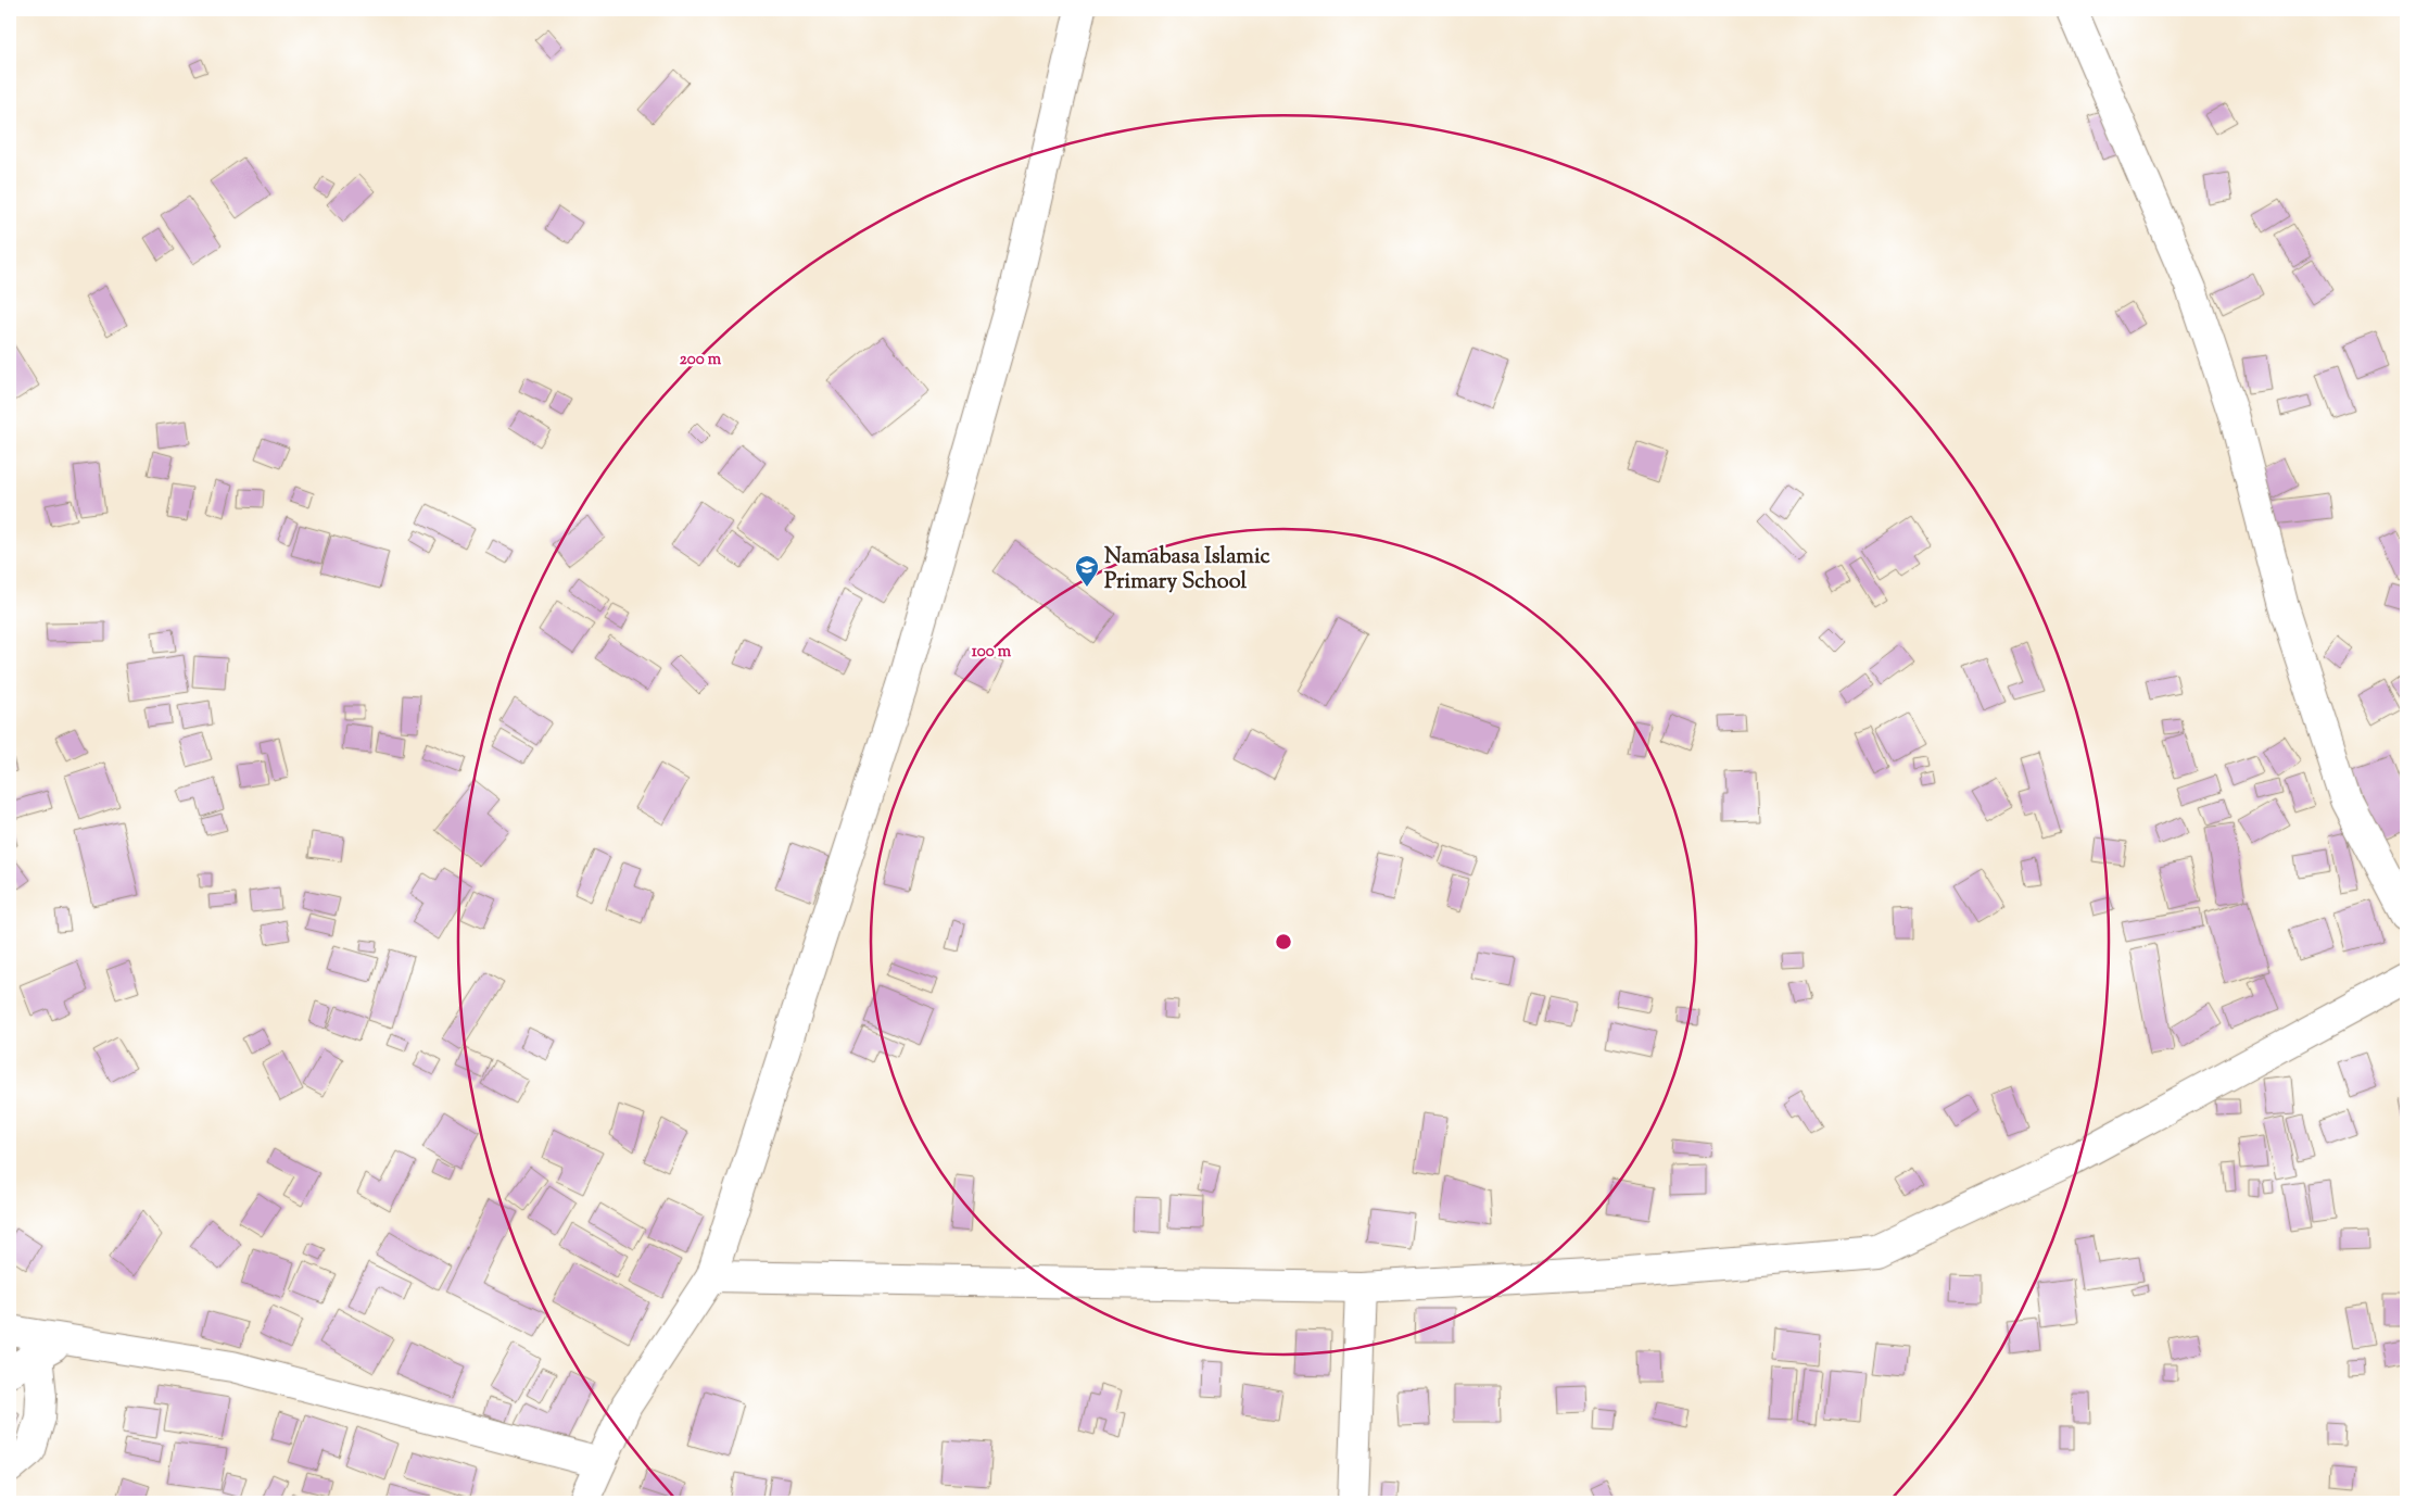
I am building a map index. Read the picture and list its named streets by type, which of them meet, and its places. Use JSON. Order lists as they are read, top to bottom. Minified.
{"places":{"school or university":["Namabasa Islamic Primary School"]},"rings":["200 m","100 m"]}
